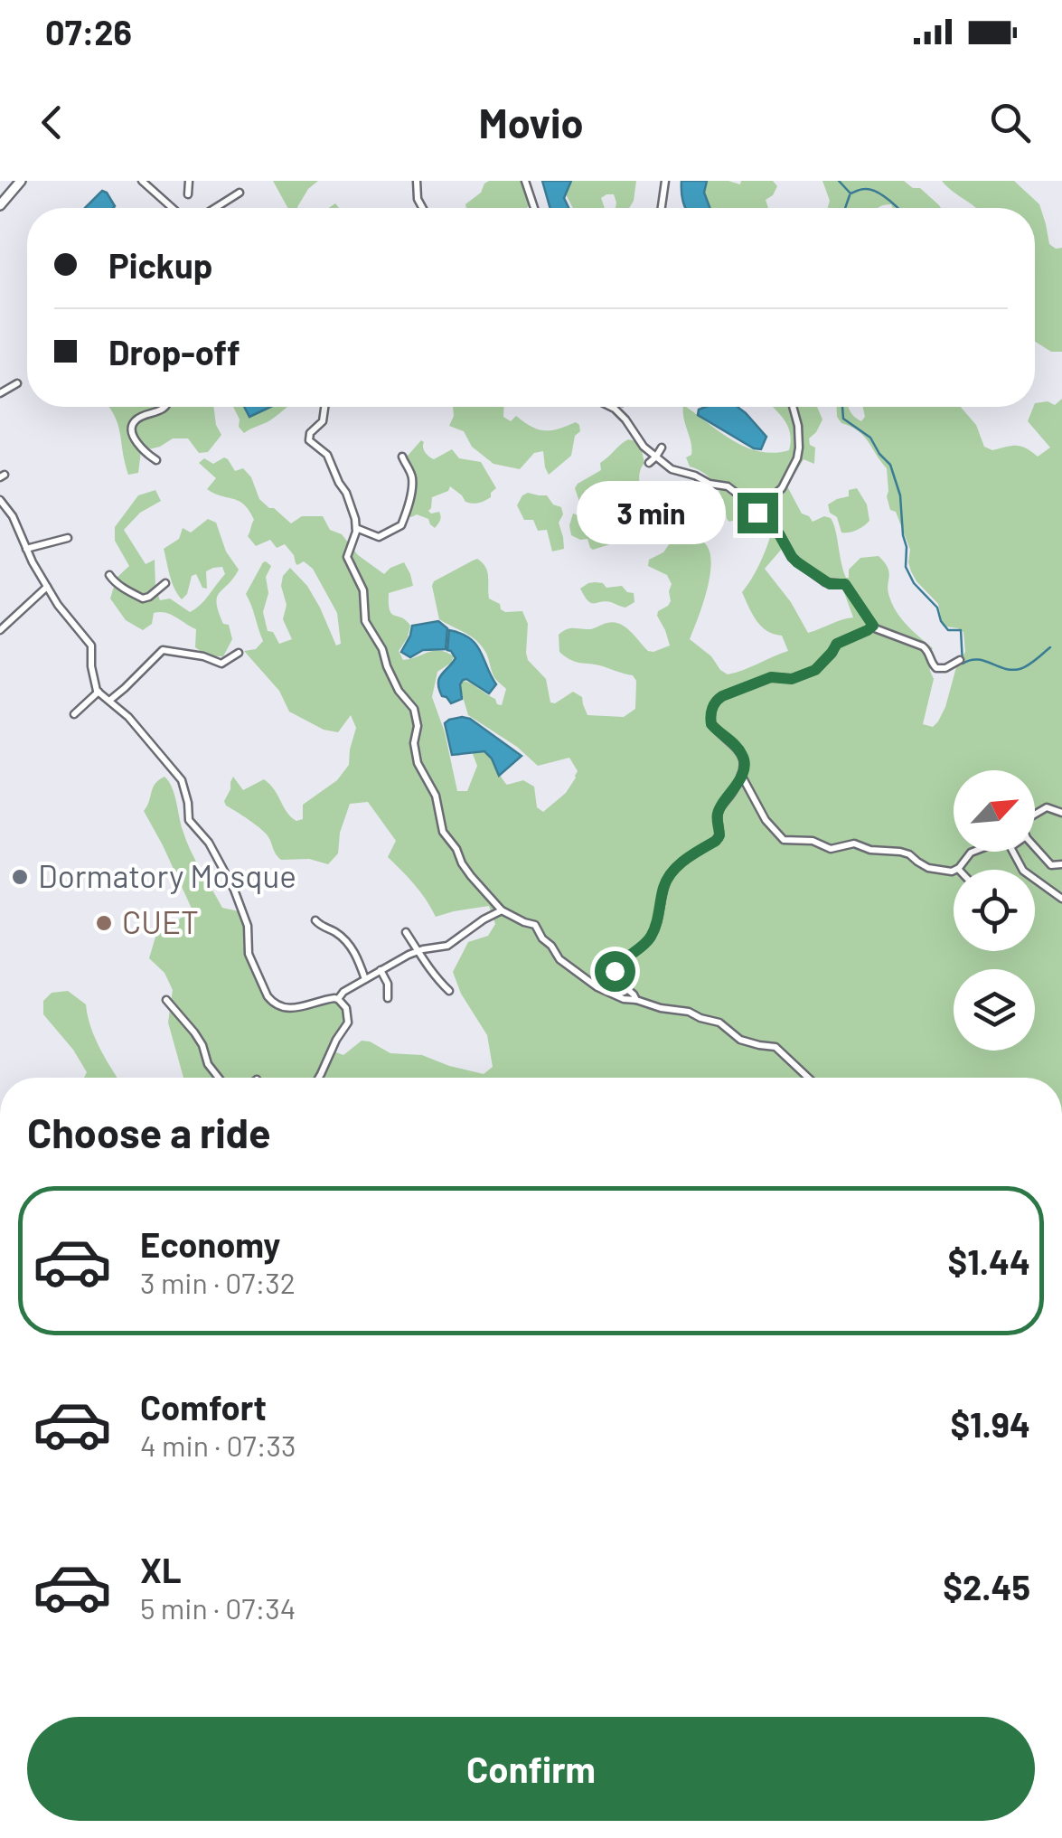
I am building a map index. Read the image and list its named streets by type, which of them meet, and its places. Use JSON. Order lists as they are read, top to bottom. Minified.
{"places":["Dormatory Mosque","CUET"],"north":"top right","page":{"status":"07:26","header":"Movio","banner":["Pickup","Drop-off"],"bubble":"3 min","heading":"Choose a ride","list":[{"name":"Economy","note":"3 min · 07:32","value":"$1.44"},{"name":"Comfort","note":"4 min · 07:33","value":"$1.94"},{"name":"XL","note":"5 min · 07:34","value":"$2.45"}],"buttons":"Confirm"}}
